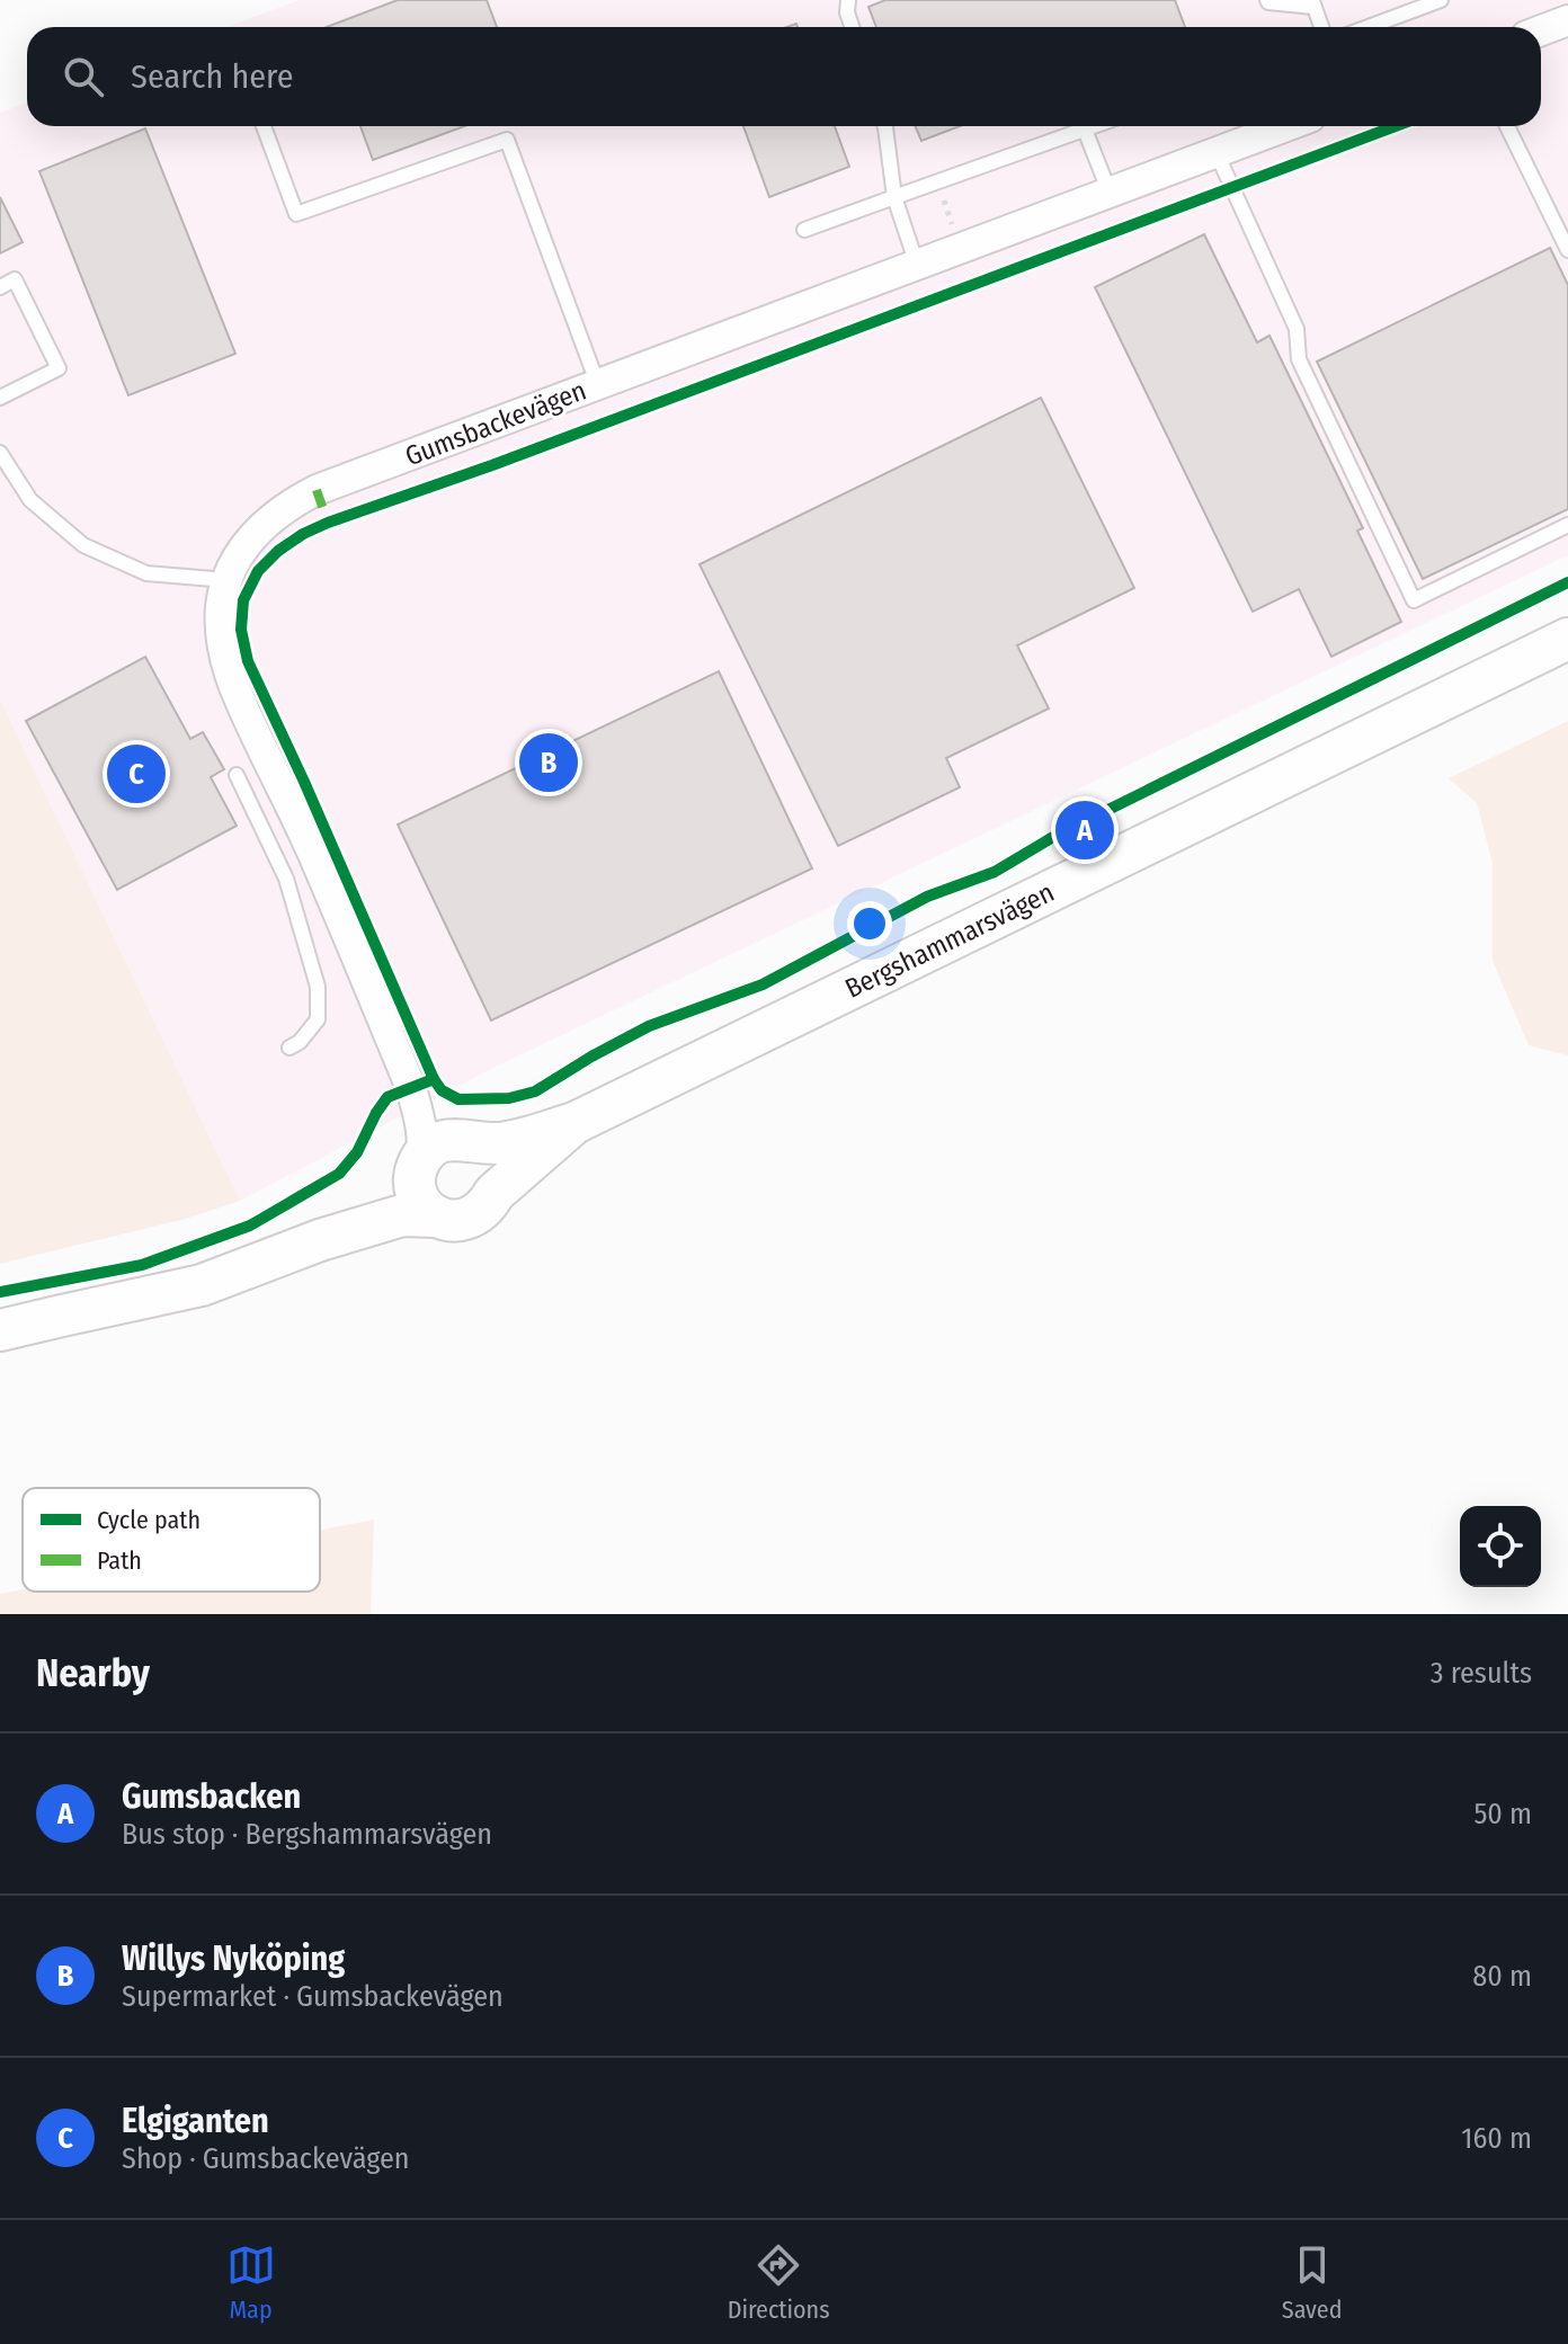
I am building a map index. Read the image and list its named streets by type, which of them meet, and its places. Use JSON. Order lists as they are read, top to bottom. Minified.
{"streets":{"main road":["Bergshammarsvägen"],"street":["Gumsbackevägen"]},"legend":["Cycle path","Path"],"page":{"search":"Search here","pins":["B","C","A"],"heading":["Nearby","3 results"],"list":[{"mark":"A","name":"Gumsbacken","note":"Bus stop · Bergshammarsvägen","value":"50 m"},{"mark":"B","name":"Willys Nyköping","note":"Supermarket · Gumsbackevägen","value":"80 m"},{"mark":"C","name":"Elgiganten","note":"Shop · Gumsbackevägen","value":"160 m"}],"nav":["Map","Directions","Saved"]}}
